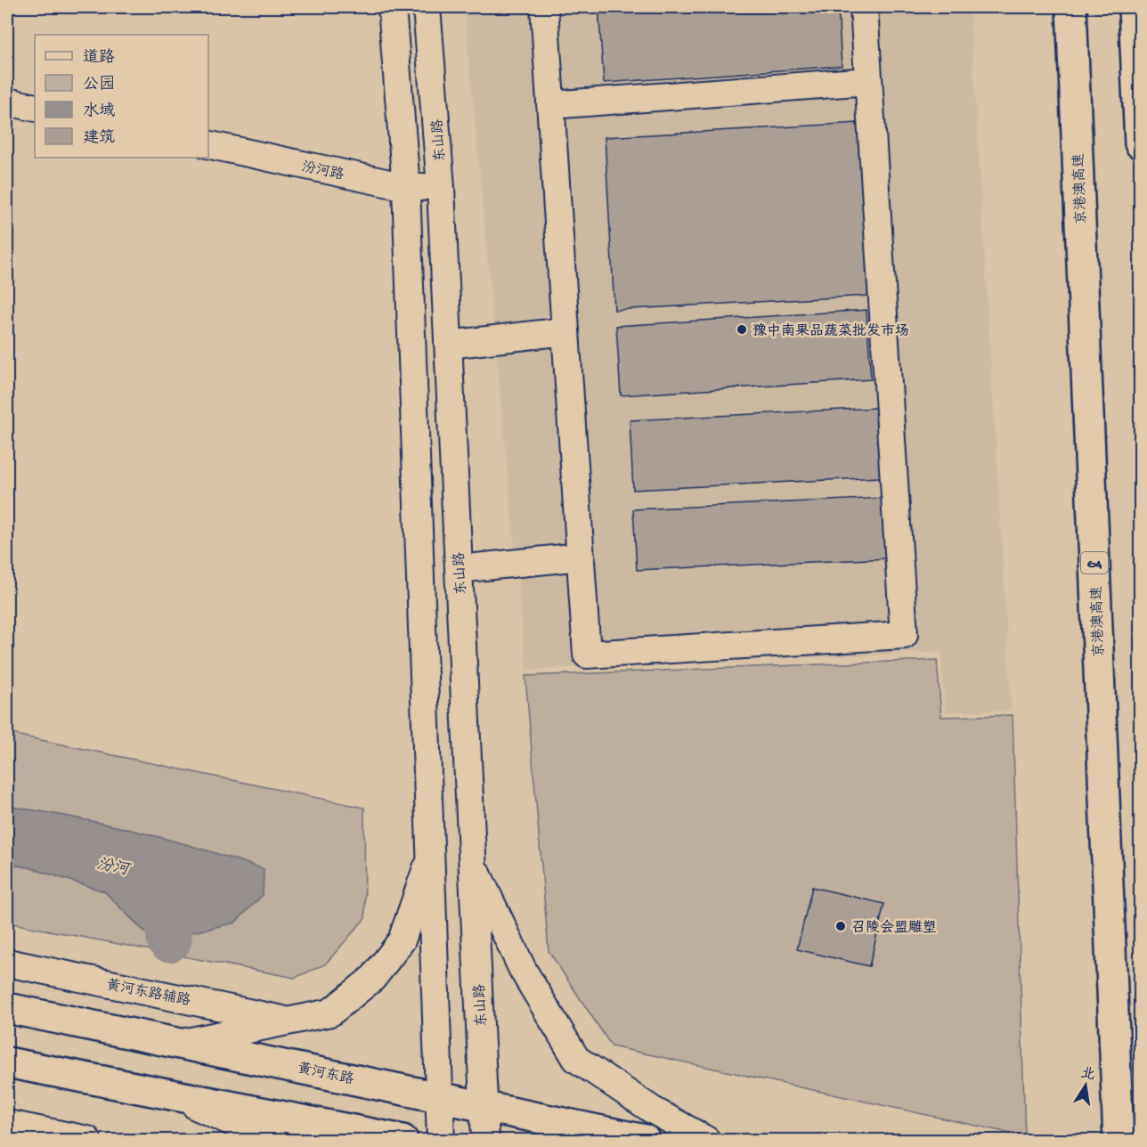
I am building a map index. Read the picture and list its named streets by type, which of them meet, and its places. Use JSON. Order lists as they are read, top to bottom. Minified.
{"streets":{"main road":["京港澳高速","G4","黄河东路"],"street":["东山路","汾河路","黄河东路辅路"]},"crossings":[["东山路","汾河路"],["东山路","黄河东路"]],"water":["汾河"],"places":["豫中南果品蔬菜批发市场","召陵会盟雕塑"],"legend":["道路","公园","水域","建筑"],"north":"top"}
